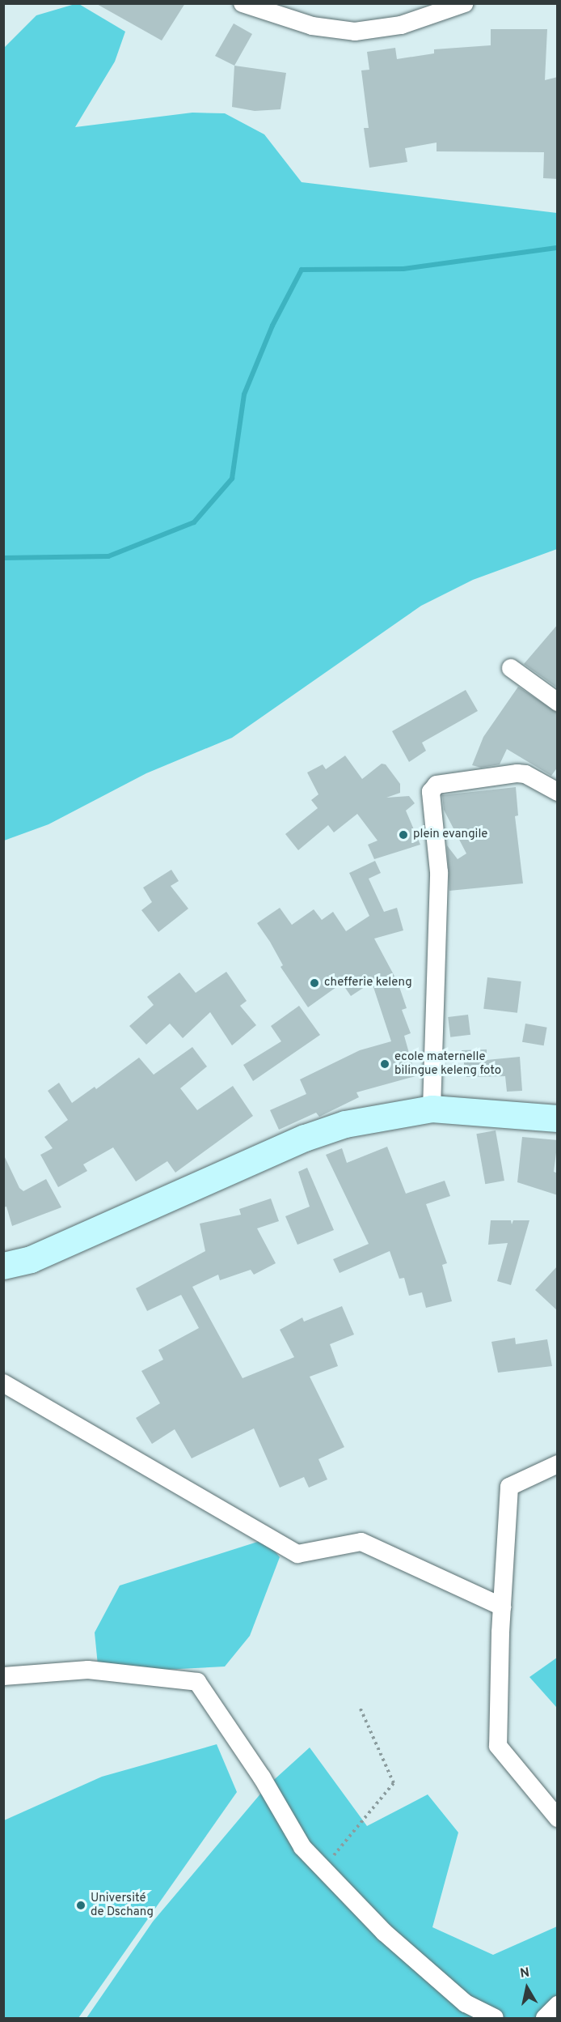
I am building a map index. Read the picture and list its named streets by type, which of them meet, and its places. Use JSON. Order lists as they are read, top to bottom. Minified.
{"places":["plein evangile","chefferie keleng","ecole maternelle bilingue keleng foto","Université de Dschang"],"north":"top"}
